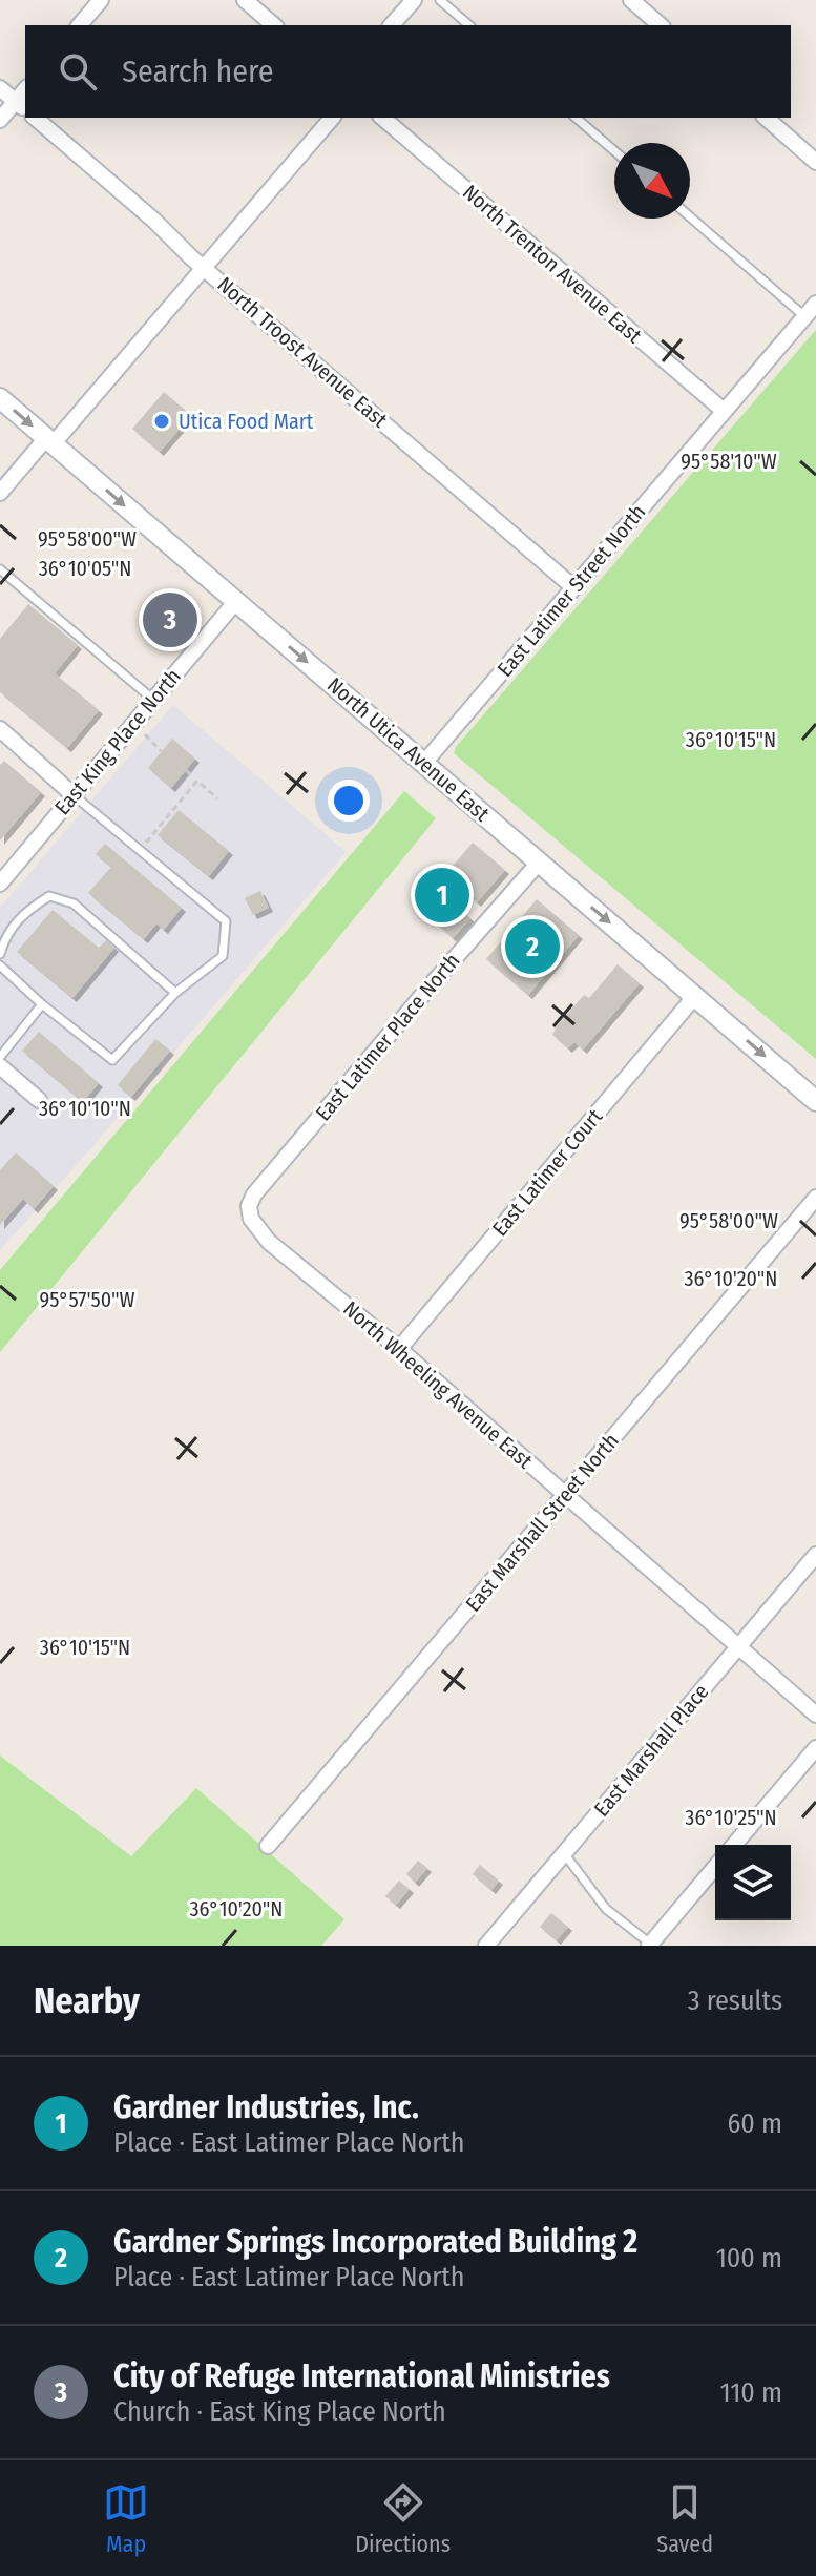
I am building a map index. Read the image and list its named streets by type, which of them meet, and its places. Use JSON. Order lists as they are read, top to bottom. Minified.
{"streets":{"main road":["North Utica Avenue East"],"street":["North Trenton Avenue East","North Troost Avenue East","East Latimer Street North","East King Place North","East Latimer Place North","East Latimer Court","North Wheeling Avenue East","East Marshall Street North","East Marshall Place"]},"crossings":[["North Trenton Avenue East","East Latimer Street North"],["North Troost Avenue East","East Latimer Street North"],["East Latimer Street North","North Utica Avenue East"],["East King Place North","North Utica Avenue East"],["North Utica Avenue East","East Latimer Place North"],["North Utica Avenue East","East Latimer Court"],["East Latimer Place North","North Wheeling Avenue East"],["East Latimer Court","North Wheeling Avenue East"],["North Wheeling Avenue East","East Marshall Street North"],["North Wheeling Avenue East","East Marshall Place"]],"one_way":["North Utica Avenue East"],"places":["Utica Food Mart"],"north":"bottom right","page":{"search":"Search here","pins":["3","1","2"],"heading":["Nearby","3 results"],"list":[{"mark":"1","name":"Gardner Industries, Inc.","note":"Place · East Latimer Place North","value":"60 m"},{"mark":"2","name":"Gardner Springs Incorporated Building 2","note":"Place · East Latimer Place North","value":"100 m"},{"mark":"3","name":"City of Refuge International Ministries","note":"Church · East King Place North","value":"110 m"}],"nav":["Map","Directions","Saved"]},"coordinates":["95°58'10\"W","95°58'00\"W","36°10'05\"N","36°10'15\"N","36°10'10\"N","36°10'20\"N","95°57'50\"W","36°10'25\"N"]}
